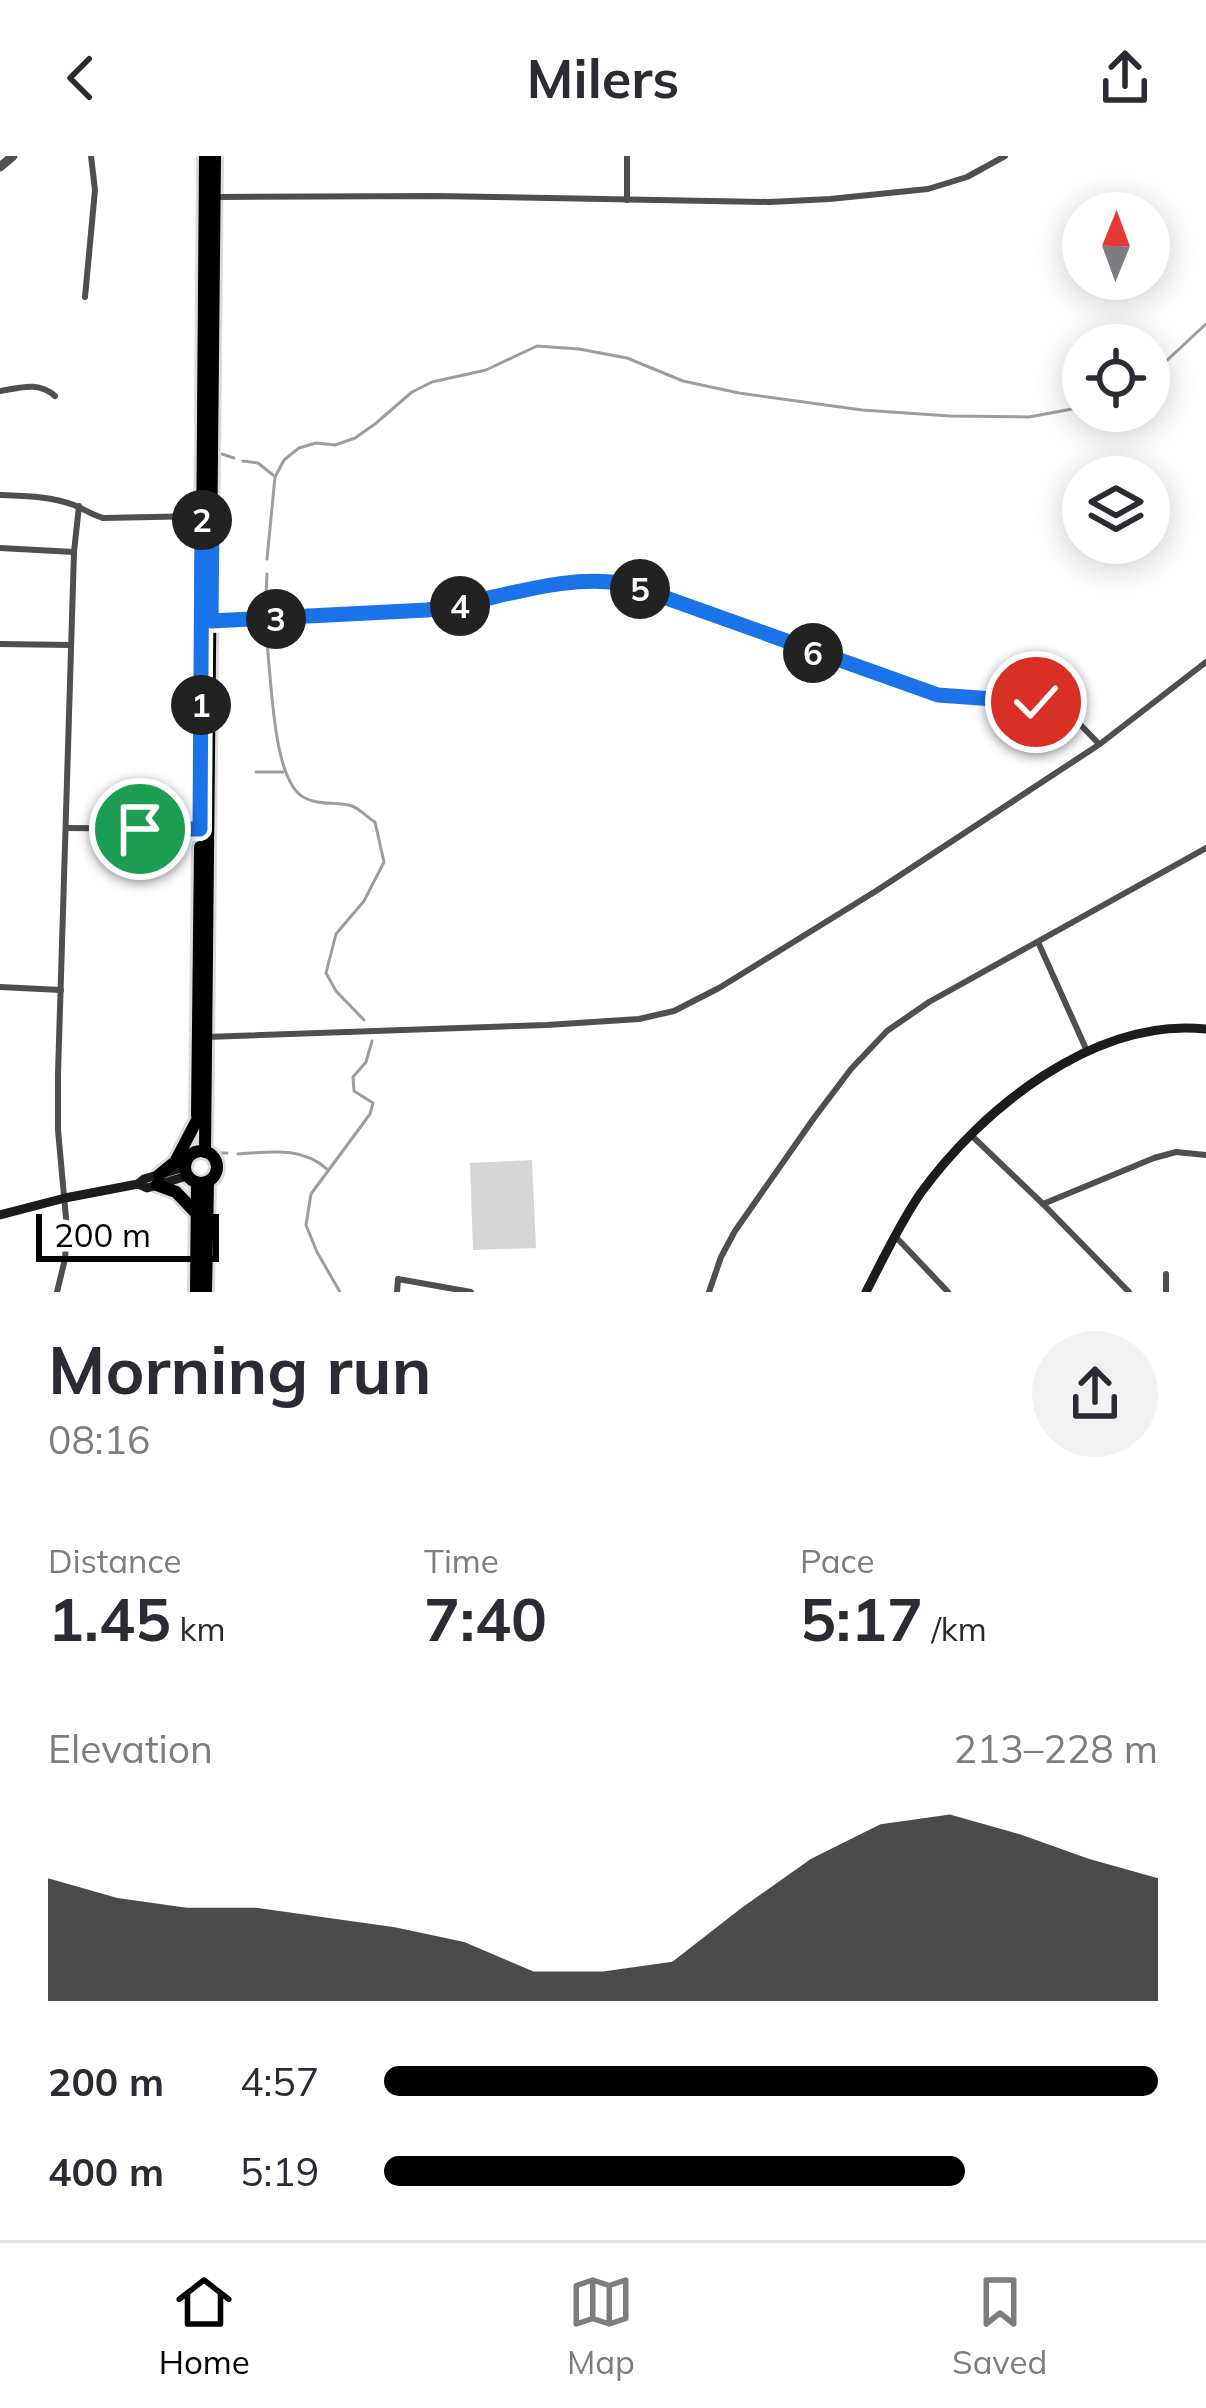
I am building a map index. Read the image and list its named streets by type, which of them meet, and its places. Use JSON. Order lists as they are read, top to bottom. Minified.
{"scale_bar":"200 m","north":"top","page":{"header":"Milers","pins":["2","5","4","3","6","1"],"scale":"200 m","heading":["Morning run","08:16"],"stats":[["Distance","1.45 km"],["Time","7:40"],["Pace","5:17 /km"]],"chart":["Elevation","213–228 m"],"list":[{"name":"200 m","note":"4:57"},{"name":"400 m","note":"5:19"}],"tabs":["Home","Map","Saved"]}}
